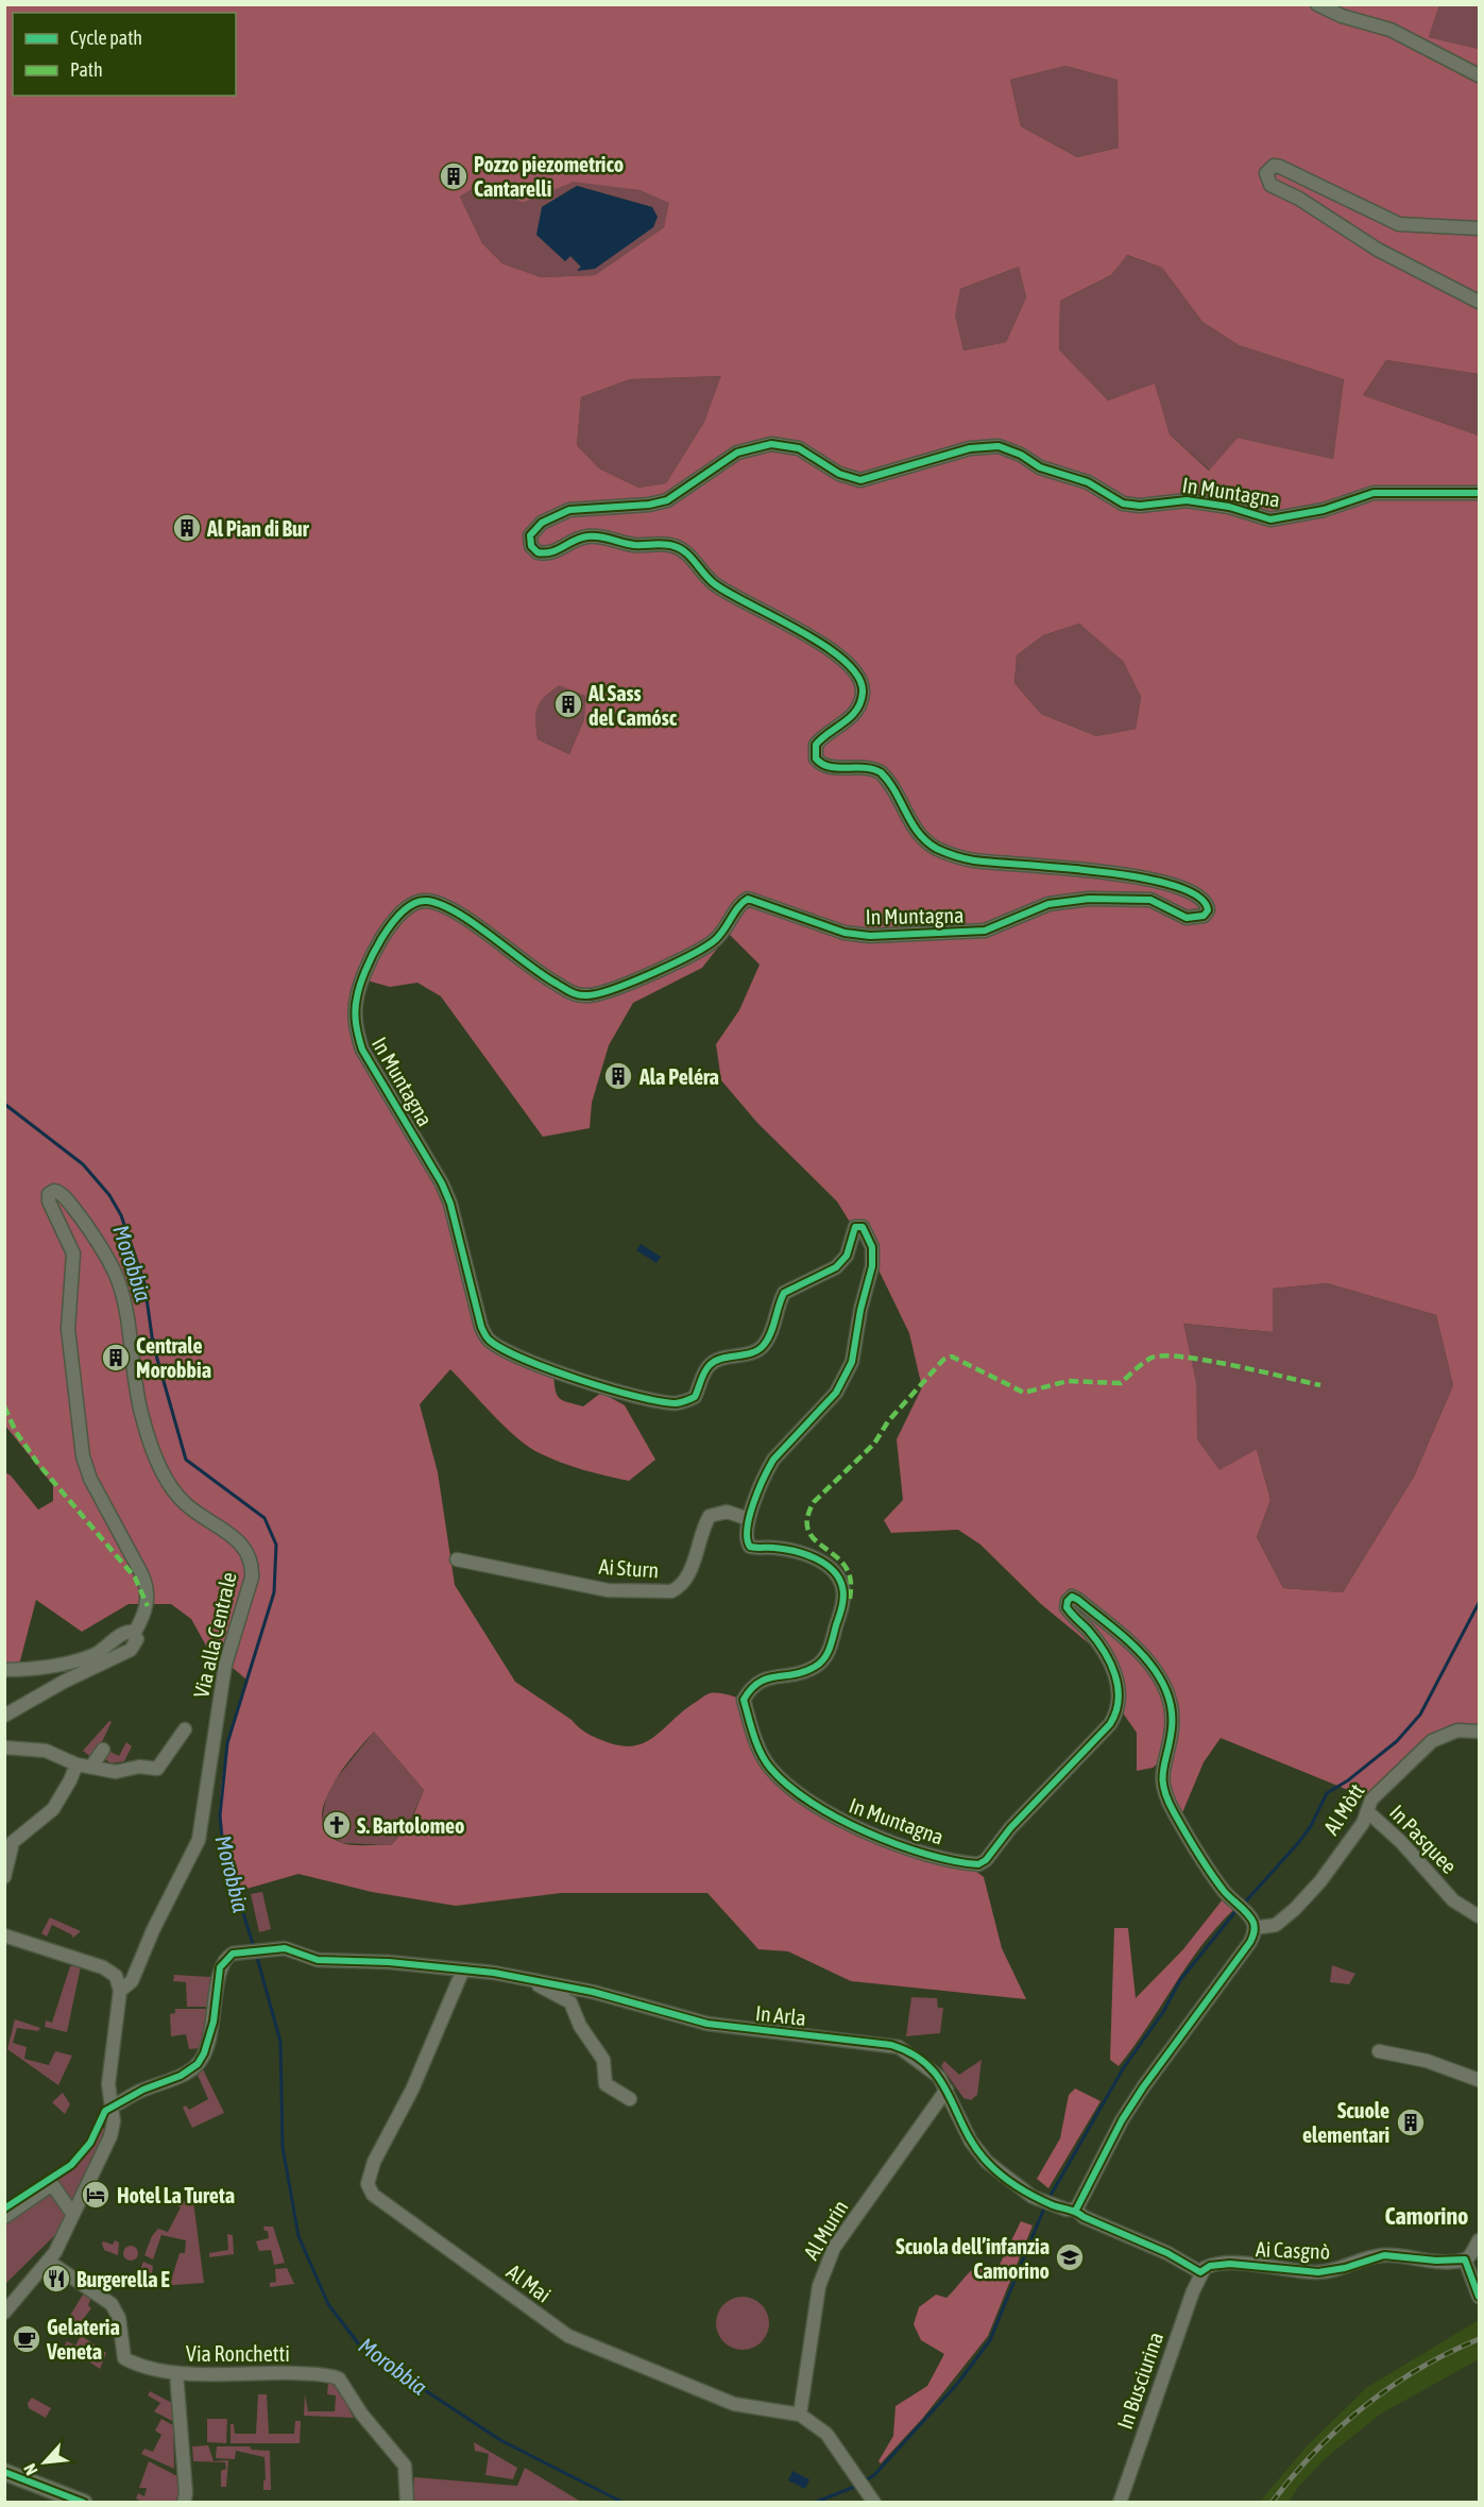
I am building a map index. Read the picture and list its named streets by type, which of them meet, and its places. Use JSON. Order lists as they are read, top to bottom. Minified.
{"streets":{"street":["In Muntagna","Ai Sturn","Via alla Centrale","Al Mòtt","In Pasquee","In Arla","Al Murin","Ai Casgnò","Al Mai","Via Ronchetti","In Busciurina"]},"crossings":[["In Muntagna","Ai Sturn"],["In Muntagna","Al Mòtt"],["Via alla Centrale","In Arla"],["Via alla Centrale","Via Ronchetti"],["Al Mòtt","In Pasquee"],["In Arla","Al Murin"],["In Arla","Ai Casgnò"],["In Arla","Al Mai"],["In Arla","In Busciurina"],["Al Murin","Al Mai"],["Ai Casgnò","In Busciurina"]],"districts":["Camorino"],"water":["Morobbia"],"places":{"building":["Pozzo piezometrico Cantarelli","Al Pian di Bur","Al Sass del Camósc","Ala Peléra","Centrale Morobbia","Scuole elementari"],"church":["S. Bartolomeo"],"hotel":["Hotel La Tureta"],"school or university":["Scuola dell’infanzia Camorino"],"restaurant":["Burgerella E"],"cafe":["Gelateria Veneta"]},"legend":["Cycle path","Path"],"north":"bottom left"}
